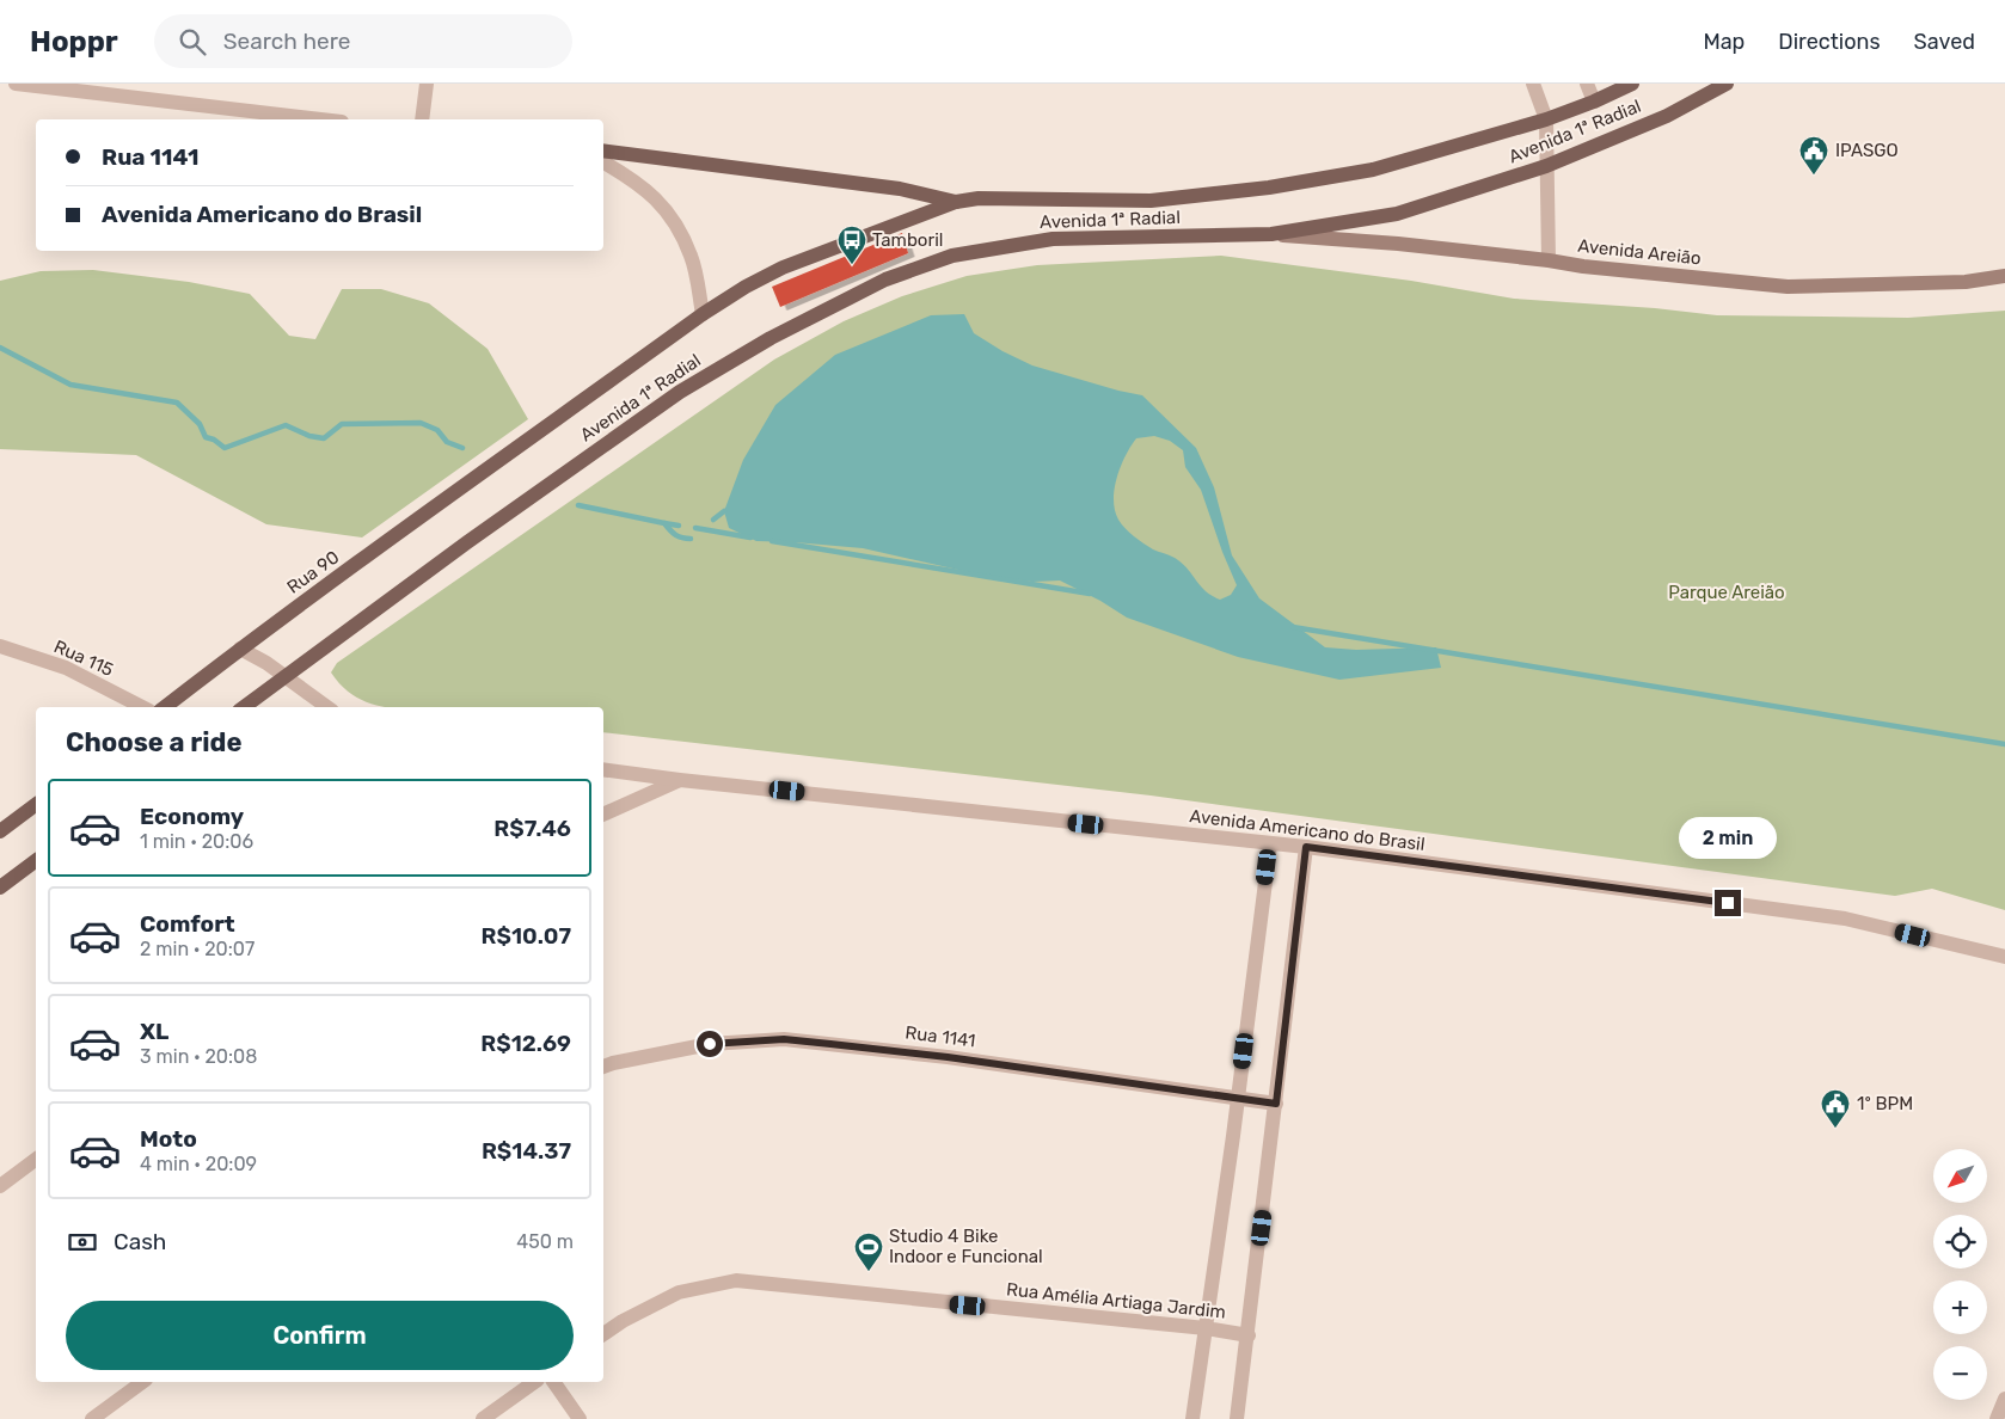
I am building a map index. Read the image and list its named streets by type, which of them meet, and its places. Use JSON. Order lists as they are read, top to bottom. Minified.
{"streets":{"main road":["Avenida 1ª Radial","Avenida Areião","Rua 90"],"street":["Rua 115","Avenida Americano do Brasil","Rua 1141","Rua Amélia Artiaga Jardim"]},"crossings":[["Avenida 1ª Radial","Avenida Areião"],["Avenida 1ª Radial","Rua 90"]],"parks":["Parque Areião"],"places":{"public building":["IPASGO","1º BPM"],"bus stop":["Tamboril"],"sports":["Studio 4 Bike Indoor e Funcional"]},"north":"bottom left","page":{"header":"Hoppr","search":"Search here","nav":["Map","Directions","Saved"],"banner":["Rua 1141","Avenida Americano do Brasil"],"heading":"Choose a ride","list":[{"name":"Economy","note":"1 min · 20:06","value":"R$7.46"},{"name":"Comfort","note":"2 min · 20:07","value":"R$10.07"},{"name":"XL","note":"3 min · 20:08","value":"R$12.69"},{"name":"Moto","note":"4 min · 20:09","value":"R$14.37"}],"bubble":"2 min","map_buttons":["+","−"],"pay":["Cash","450 m"],"buttons":"Confirm"}}
